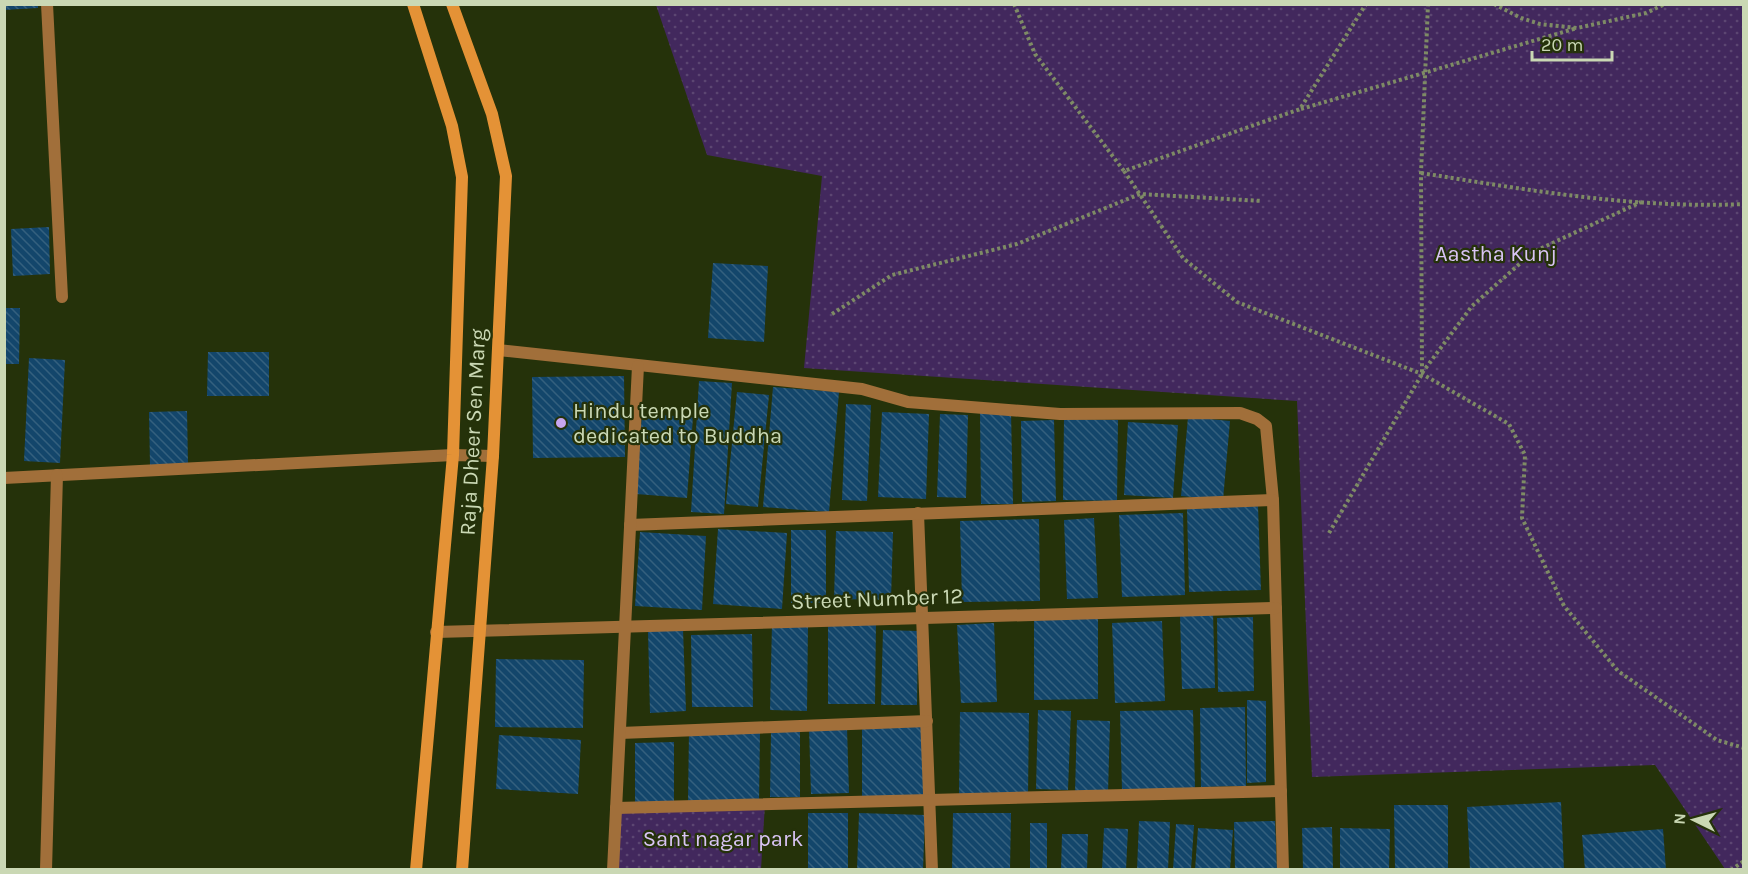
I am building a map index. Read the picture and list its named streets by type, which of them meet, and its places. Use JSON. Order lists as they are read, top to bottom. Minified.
{"streets":{"street":["Raja Dheer Sen Marg","Street Number 12"]},"crossings":[["Raja Dheer Sen Marg","Street Number 12"]],"parks":["Aastha Kunj","Sant nagar park"],"places":["Hindu temple dedicated to Buddha"],"scale_bar":"20 m","north":"left"}
